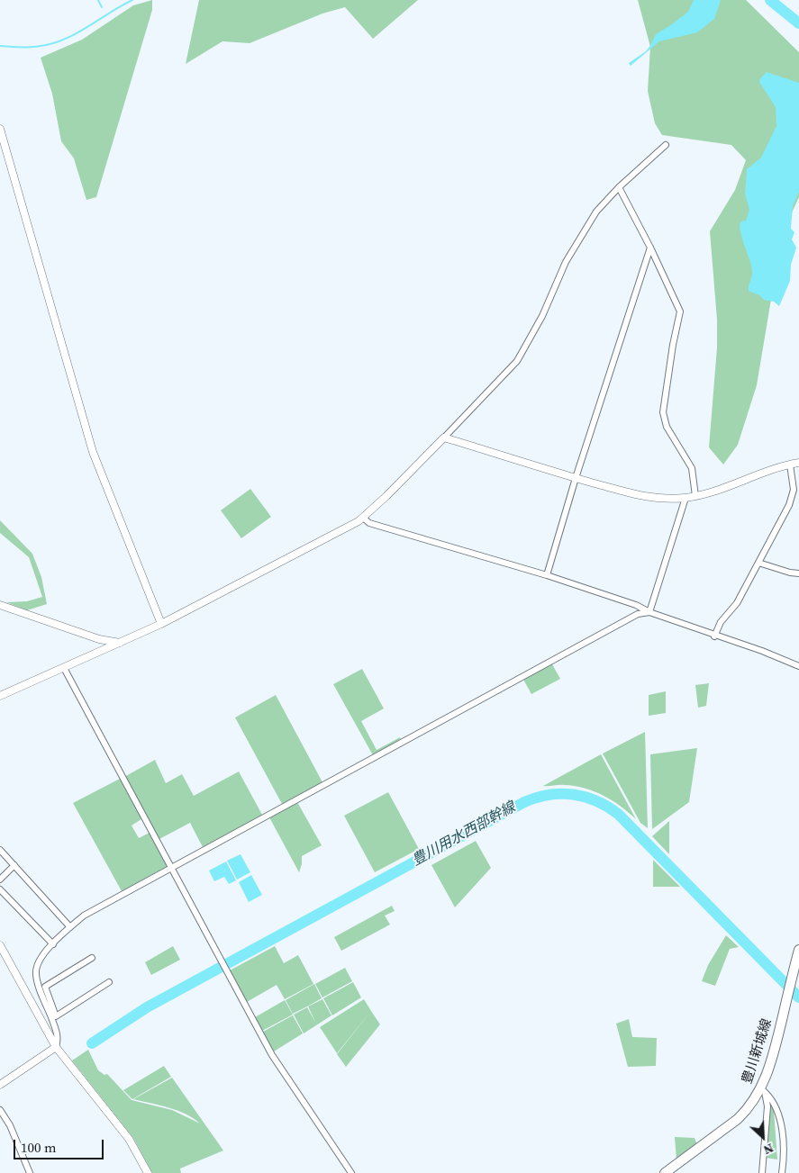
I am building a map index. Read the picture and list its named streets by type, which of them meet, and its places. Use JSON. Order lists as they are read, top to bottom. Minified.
{"streets":{"main road":["豊川新城線"]},"water":["豊川用水西部幹線"],"scale_bar":"100 m","north":"bottom right"}
